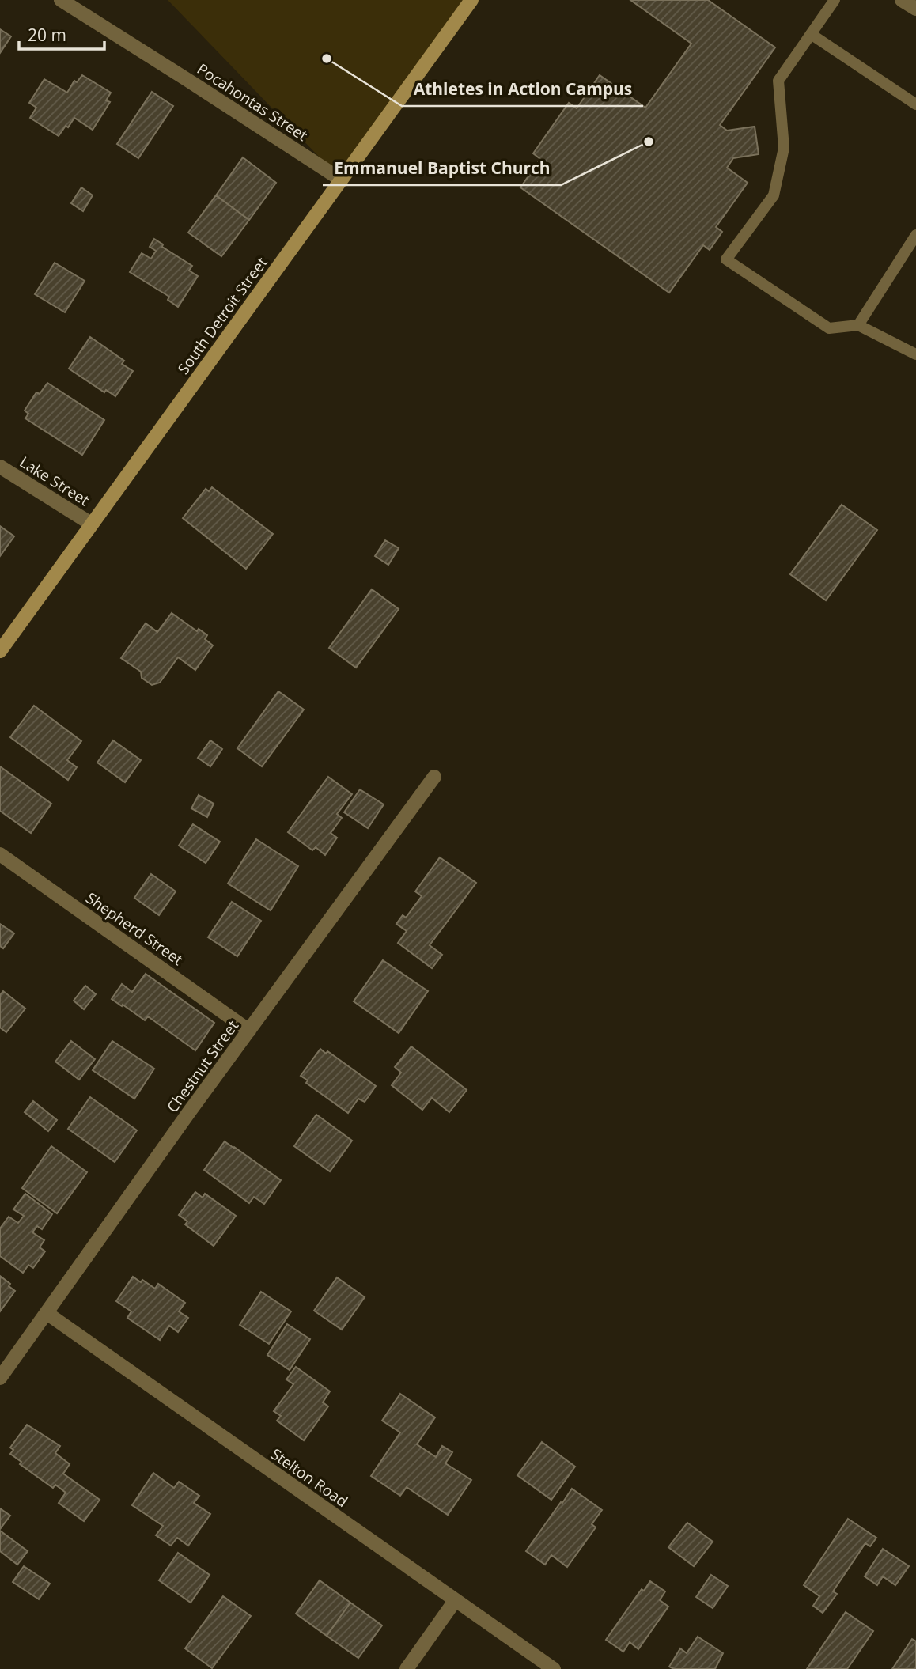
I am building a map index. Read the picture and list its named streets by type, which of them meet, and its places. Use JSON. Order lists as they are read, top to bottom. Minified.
{"streets":{"main road":["South Detroit Street"],"street":["Pocahontas Street","Lake Street","Shepherd Street","Chestnut Street","Stelton Road"]},"crossings":[["Pocahontas Street","South Detroit Street"],["South Detroit Street","Lake Street"],["Shepherd Street","Chestnut Street"],["Chestnut Street","Stelton Road"]],"places":["Athletes in Action Campus","Emmanuel Baptist Church"],"scale_bar":"20 m"}
